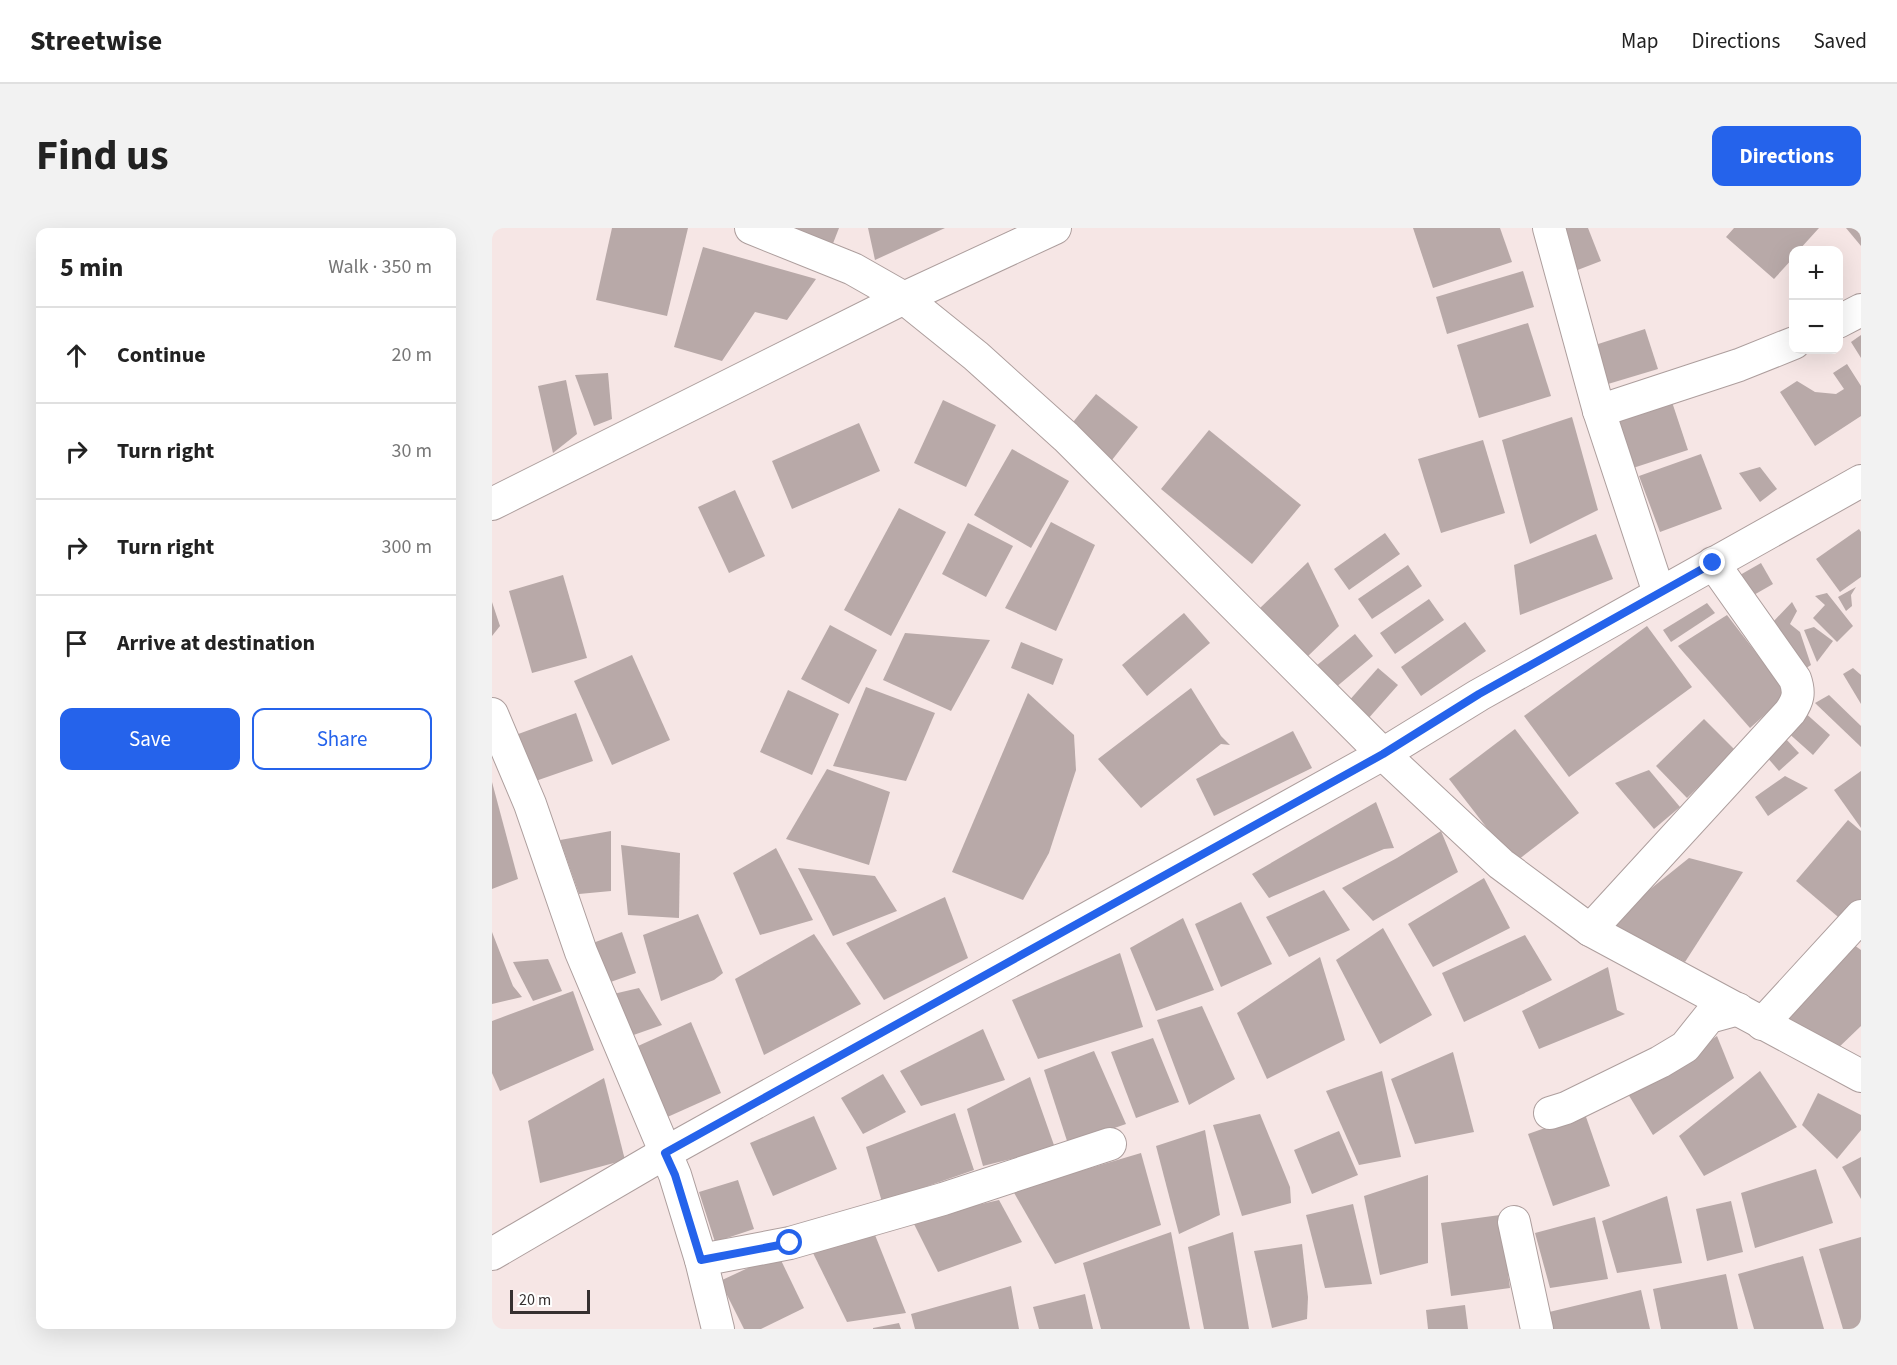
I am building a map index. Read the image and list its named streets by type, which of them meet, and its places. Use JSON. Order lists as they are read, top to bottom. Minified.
{"scale_bar":"20 m","page":{"header":"Streetwise","nav":["Map","Directions","Saved"],"title":"Find us","buttons":["Directions",["Save","Share"]],"heading":["5 min","Walk · 350 m"],"map_buttons":["+","−"],"list":[["Continue","20 m"],["Turn right","30 m"],["Turn right","300 m"],"Arrive at destination"],"scale":"20 m"}}
